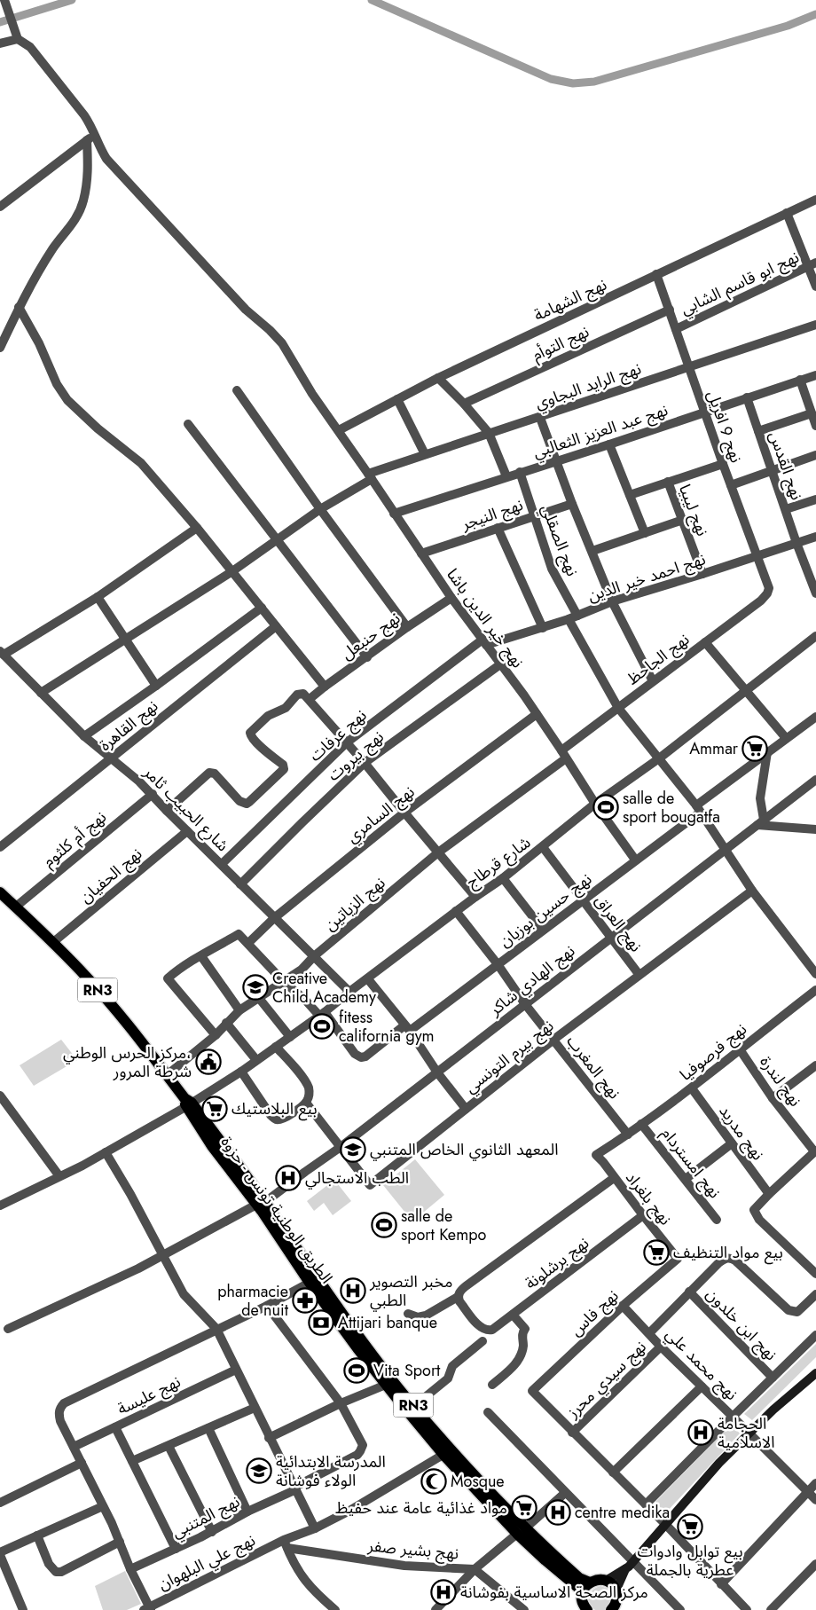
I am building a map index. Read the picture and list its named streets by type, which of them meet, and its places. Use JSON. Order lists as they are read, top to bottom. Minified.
{"streets":{"main road":["RN3","الطريق الوطنية تونس - حزوة"],"street":["نهج ابو قاسم الشابي","نهج الشهامة","نهج التوأم","نهج الرايد البجاوي","نهج 9 افريل","نهج عبد العزيز الثعالبي","نهج القدس","نهج ليبيا","نهج النيجر","نهج الصقلي","نهج احمد خير الدين","نهج خير الدين باشا","نهج حنبعل","نهج الجاحظ","نهج القاهرة","نهج عرفات","نهج بيروت","شارع الحبيب ثامر","نهج السامري","نهج أم كلثوم","شارع قرطاج","نهج الحفيان","نهج الزياتين","نهج حسين بوزيان","نهج العراق","نهج الهادي شاكر","نهج فرصوفيا","نهج بيرم التونسي","نهج المغرب","نهج لندرة","نهج مدريد","نهج امستردام","نهج بلغراد","نهج برشلونة","نهج فاس","نهج ابن خلدون","نهج محمد علي","نهج سيدي محرز","نهج عليسة","نهج المتنبي","نهج بشير صفر","نهج علي البلهوان"]},"crossings":[["نهج ابو قاسم الشابي","نهج 9 افريل"],["نهج الشهامة","نهج 9 افريل"],["نهج الشهامة","نهج خير الدين باشا"],["نهج التوأم","نهج 9 افريل"],["نهج الرايد البجاوي","نهج 9 افريل"],["نهج الرايد البجاوي","نهج خير الدين باشا"],["نهج الرايد البجاوي","شارع الحبيب ثامر"],["نهج 9 افريل","نهج عبد العزيز الثعالبي"],["نهج 9 افريل","نهج احمد خير الدين"],["نهج 9 افريل","نهج الجاحظ"],["نهج عبد العزيز الثعالبي","نهج القدس"],["نهج عبد العزيز الثعالبي","نهج الصقلي"],["نهج عبد العزيز الثعالبي","نهج خير الدين باشا"],["نهج القدس","نهج احمد خير الدين"],["نهج ليبيا","نهج احمد خير الدين"],["نهج النيجر","نهج الصقلي"],["نهج النيجر","نهج خير الدين باشا"],["نهج الصقلي","نهج احمد خير الدين"],["نهج الصقلي","نهج الجاحظ"],["نهج الصقلي","شارع قرطاج"],["نهج الصقلي","نهج حسين بوزيان"],["نهج الصقلي","نهج الهادي شاكر"],["نهج الصقلي","نهج بيرم التونسي"],["نهج احمد خير الدين","نهج خير الدين باشا"],["نهج احمد خير الدين","نهج عرفات"],["نهج خير الدين باشا","نهج حنبعل"],["نهج خير الدين باشا","نهج الجاحظ"],["نهج خير الدين باشا","نهج عرفات"],["نهج خير الدين باشا","نهج بيروت"],["نهج خير الدين باشا","نهج السامري"],["نهج خير الدين باشا","شارع قرطاج"],["نهج خير الدين باشا","نهج الزياتين"],["نهج خير الدين باشا","نهج حسين بوزيان"],["نهج حنبعل","شارع الحبيب ثامر"],["نهج الجاحظ","نهج الزياتين"],["نهج القاهرة","شارع الحبيب ثامر"],["نهج عرفات","شارع الحبيب ثامر"],["نهج بيروت","شارع الحبيب ثامر"],["شارع الحبيب ثامر","نهج السامري"],["شارع الحبيب ثامر","نهج أم كلثوم"],["شارع الحبيب ثامر","شارع قرطاج"],["شارع الحبيب ثامر","نهج الحفيان"],["شارع الحبيب ثامر","نهج الزياتين"],["نهج أم كلثوم","الطريق الوطنية تونس - حزوة"],["شارع قرطاج","نهج حسين بوزيان"],["شارع قرطاج","نهج العراق"],["شارع قرطاج","نهج المغرب"],["شارع قرطاج","الطريق الوطنية تونس - حزوة"],["نهج الحفيان","الطريق الوطنية تونس - حزوة"],["نهج الزياتين","الطريق الوطنية تونس - حزوة"],["نهج حسين بوزيان","نهج العراق"],["نهج حسين بوزيان","نهج المغرب"],["نهج العراق","نهج الهادي شاكر"],["نهج العراق","نهج بيرم التونسي"],["نهج الهادي شاكر","نهج بيرم التونسي"],["نهج الهادي شاكر","نهج المغرب"],["نهج الهادي شاكر","الطريق الوطنية تونس - حزوة"],["نهج فرصوفيا","نهج المغرب"],["نهج فرصوفيا","نهج لندرة"],["نهج فرصوفيا","نهج مدريد"],["نهج فرصوفيا","نهج امستردام"],["نهج فرصوفيا","نهج بلغراد"],["نهج بيرم التونسي","نهج المغرب"],["نهج بلغراد","نهج برشلونة"],["نهج بلغراد","نهج فاس"],["الطريق الوطنية تونس - حزوة","نهج علي البلهوان"],["نهج فاس","نهج محمد علي"],["نهج فاس","نهج سيدي محرز"],["نهج محمد علي","نهج سيدي محرز"],["نهج بشير صفر","نهج علي البلهوان"]],"places":{"supermarket":["Ammar","بيع البلاستيك","بيع مواد التنظيف","مواد غذائية عامة عند حفيظ","بيع توابل وادوات عطرية بالجملة"],"sports":["salle de sport bougatfa","fitess california gym","salle de sport Kempo","Vita Sport"],"school or university":["Creative Child Academy","المعهد الثانوي الخاص المتنبي","المدرسة الابتدائية الولاء فوشانة"],"public building":["مركز الحرس الوطني، شرطة المرور"],"hospital":["الطب الاستجالي","مخبر التصوير الطبي","الحجامة الاسلامية","centre medika","مركز الصحة الاساسية بفوشانة"],"pharmacy":["pharmacie de nuit"],"bank":["Attijari banque"],"mosque":["Mosque"]}}
